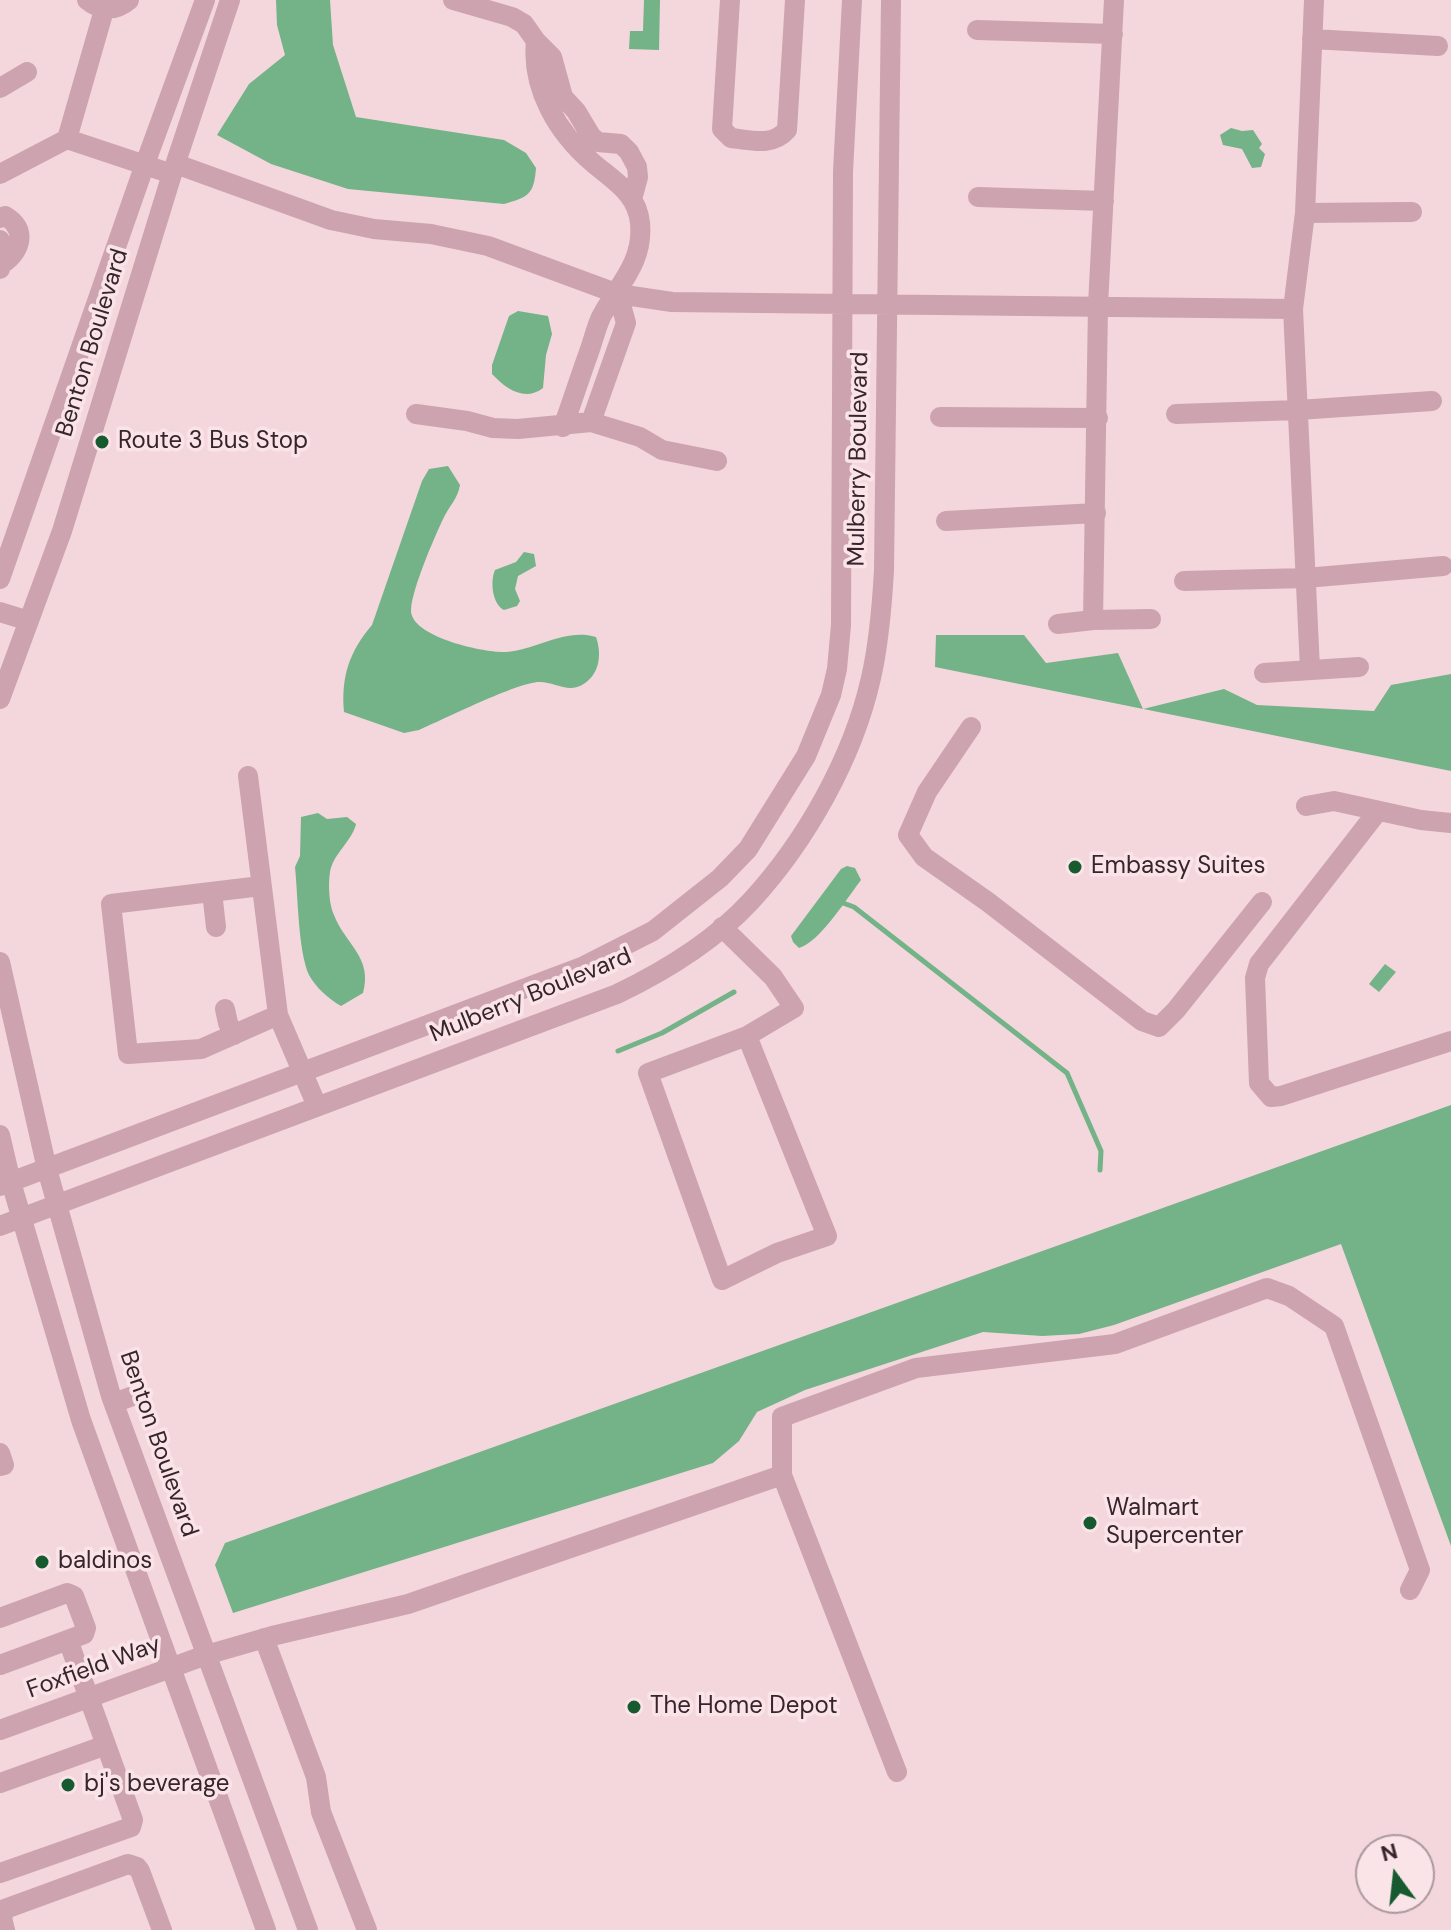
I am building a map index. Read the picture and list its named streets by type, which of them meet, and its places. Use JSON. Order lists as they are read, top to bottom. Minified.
{"streets":{"street":["Benton Boulevard","Mulberry Boulevard","Foxfield Way"]},"crossings":[["Benton Boulevard","Mulberry Boulevard"],["Benton Boulevard","Foxfield Way"]],"places":["Route 3 Bus Stop","Embassy Suites","Walmart Supercenter","baldinos","The Home Depot","bj's beverage"],"north":"top"}
